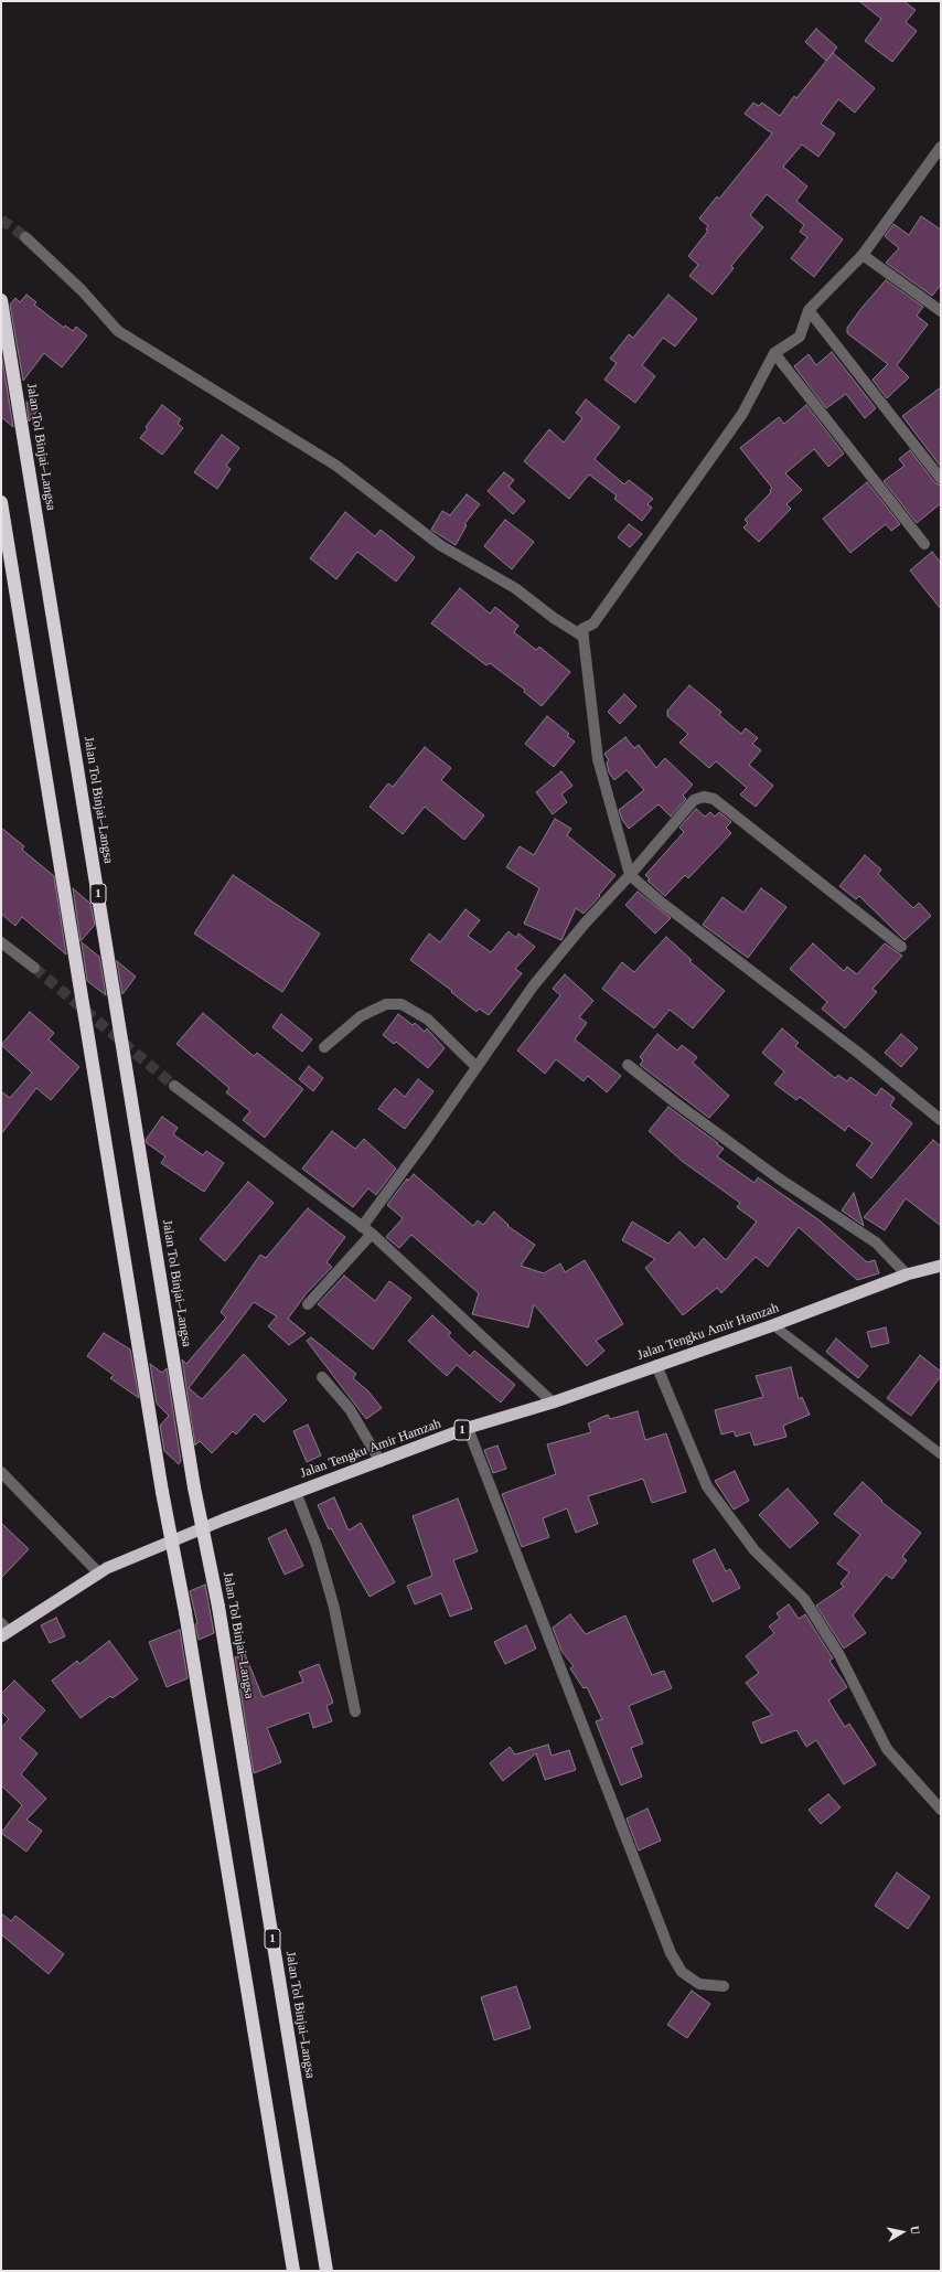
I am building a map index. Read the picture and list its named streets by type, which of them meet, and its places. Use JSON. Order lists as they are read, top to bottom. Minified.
{"streets":{"highway":["Jalan Tol Binjai–Langsa","1","Jalan Tengku Amir Hamzah"]},"north":"right"}
